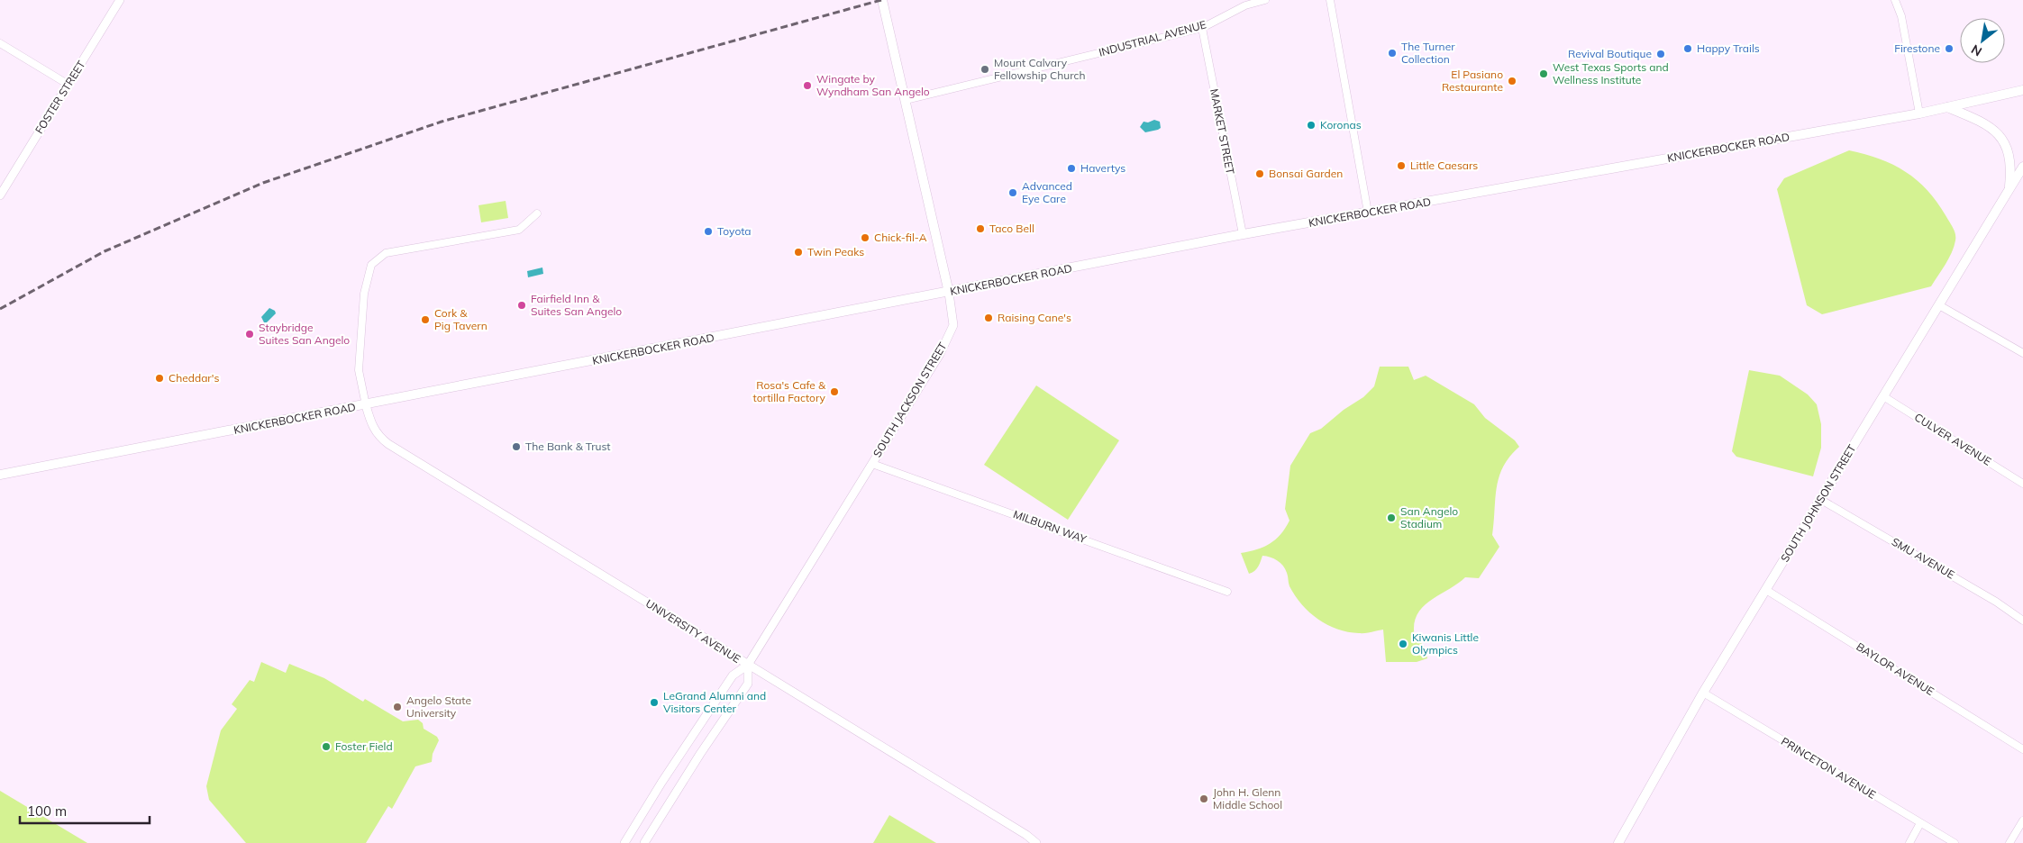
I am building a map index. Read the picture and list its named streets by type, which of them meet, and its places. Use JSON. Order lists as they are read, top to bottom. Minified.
{"streets":{"main road":["KNICKERBOCKER ROAD","SOUTH JACKSON STREET","SOUTH JOHNSON STREET"],"street":["INDUSTRIAL AVENUE","FOSTER STREET","MARKET STREET","CULVER AVENUE","MILBURN WAY","SMU AVENUE","UNIVERSITY AVENUE","BAYLOR AVENUE","PRINCETON AVENUE"]},"crossings":[["INDUSTRIAL AVENUE","MARKET STREET"],["INDUSTRIAL AVENUE","SOUTH JACKSON STREET"],["MARKET STREET","KNICKERBOCKER ROAD"],["KNICKERBOCKER ROAD","SOUTH JACKSON STREET"],["KNICKERBOCKER ROAD","UNIVERSITY AVENUE"],["SOUTH JACKSON STREET","MILBURN WAY"],["SOUTH JACKSON STREET","UNIVERSITY AVENUE"],["CULVER AVENUE","SOUTH JOHNSON STREET"],["SOUTH JOHNSON STREET","SMU AVENUE"],["SOUTH JOHNSON STREET","BAYLOR AVENUE"],["SOUTH JOHNSON STREET","PRINCETON AVENUE"]],"places":["Happy Trails","Firestone","The Turner Collection","Revival Boutique","Mount Calvary Fellowship Church","West Texas Sports and Wellness Institute","El Pasiano Restaurante","Wingate by Wyndham San Angelo","Koronas","Little Caesars","Havertys","Bonsai Garden","Advanced Eye Care","Taco Bell","Toyota","Chick-fil-A","Twin Peaks","Fairfield Inn & Suites San Angelo","Raising Cane's","Cork & Pig Tavern","Staybridge Suites San Angelo","Cheddar's","Rosa's Cafe & tortilla Factory","The Bank & Trust","San Angelo Stadium","Kiwanis Little Olympics","LeGrand Alumni and Visitors Center","Angelo State University","Foster Field","John H. Glenn Middle School"],"scale_bar":"100 m","north":"bottom left"}
